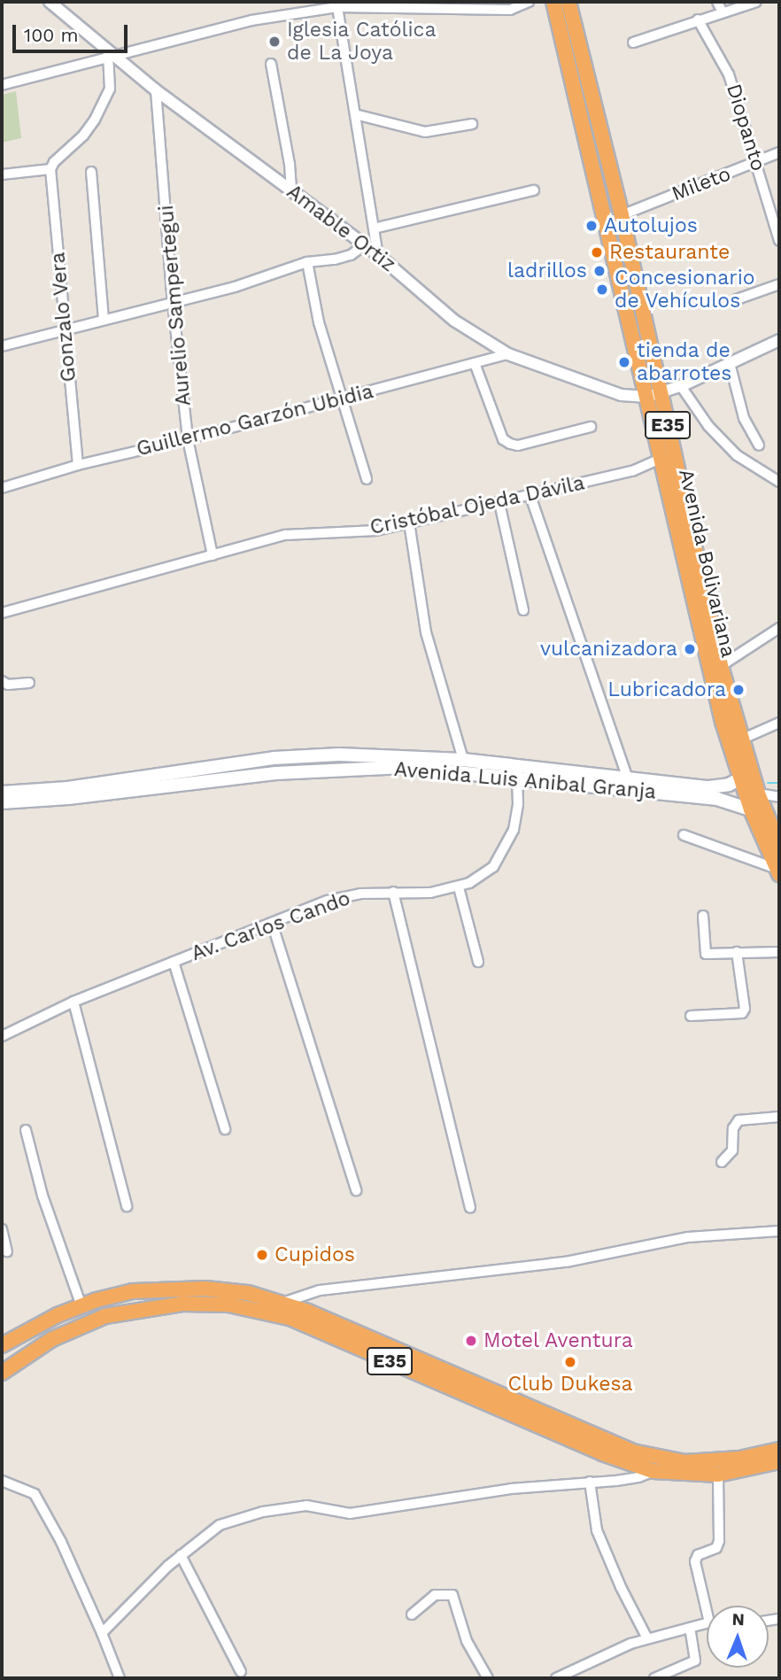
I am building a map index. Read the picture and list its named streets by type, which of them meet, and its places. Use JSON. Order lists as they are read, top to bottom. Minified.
{"streets":{"highway":["E35","Avenida Bolivariana"],"main road":["Avenida Luis Anibal Granja"],"street":["Diopanto","Mileto","Amable Ortiz","Aurelio Sampertegui","Gonzalo Vera","Guillermo Garzón Ubidia","Cristóbal Ojeda Dávila","Av. Carlos Cando"]},"crossings":[["Diopanto","Mileto"],["Mileto","Avenida Bolivariana"],["Amable Ortiz","Aurelio Sampertegui"],["Amable Ortiz","Guillermo Garzón Ubidia"],["Amable Ortiz","Avenida Bolivariana"],["Aurelio Sampertegui","Guillermo Garzón Ubidia"],["Aurelio Sampertegui","Cristóbal Ojeda Dávila"],["Gonzalo Vera","Guillermo Garzón Ubidia"],["Cristóbal Ojeda Dávila","Avenida Bolivariana"],["Avenida Bolivariana","Avenida Luis Anibal Granja"],["Avenida Luis Anibal Granja","Av. Carlos Cando"]],"places":["Iglesia Católica de La Joya","Autolujos","Restaurante","ladrillos","Concesionario de Vehículos","tienda de abarrotes","vulcanizadora","Lubricadora","Cupidos","Motel Aventura","Club Dukesa"],"scale_bar":"100 m","north":"top"}
